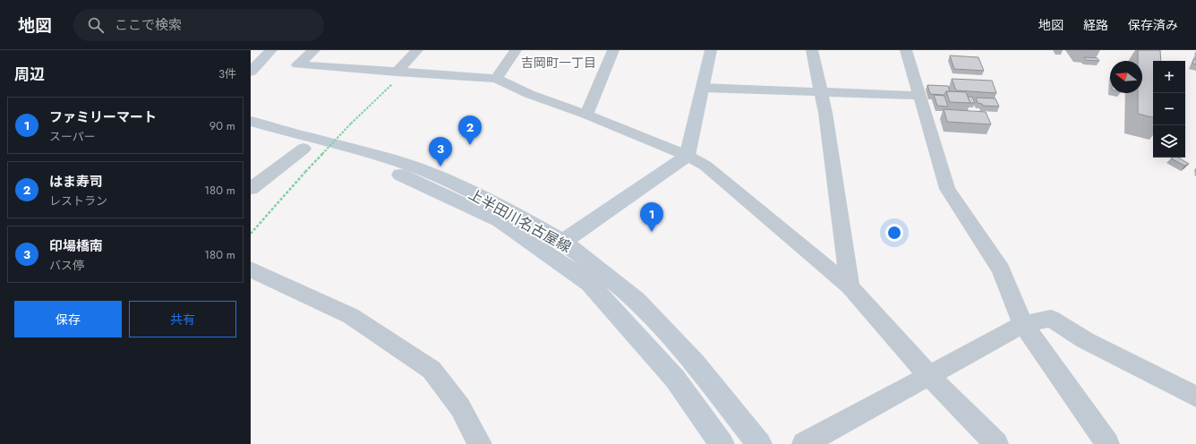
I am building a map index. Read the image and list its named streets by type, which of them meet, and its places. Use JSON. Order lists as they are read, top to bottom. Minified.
{"streets":{"main road":["上半田川名古屋線"]},"districts":["吉岡町一丁目"],"north":"left","page":{"header":"地図","search":"ここで検索","nav":["地図","経路","保存済み"],"heading":["周辺","3件"],"map_buttons":["+","−"],"list":[{"mark":"1","name":"ファミリーマート","note":"スーパー","value":"90 m"},{"mark":"2","name":"はま寿司","note":"レストラン","value":"180 m"},{"mark":"3","name":"印場橋南","note":"バス停","value":"180 m"}],"pins":["2","3","1"],"buttons":["保存","共有"]}}
